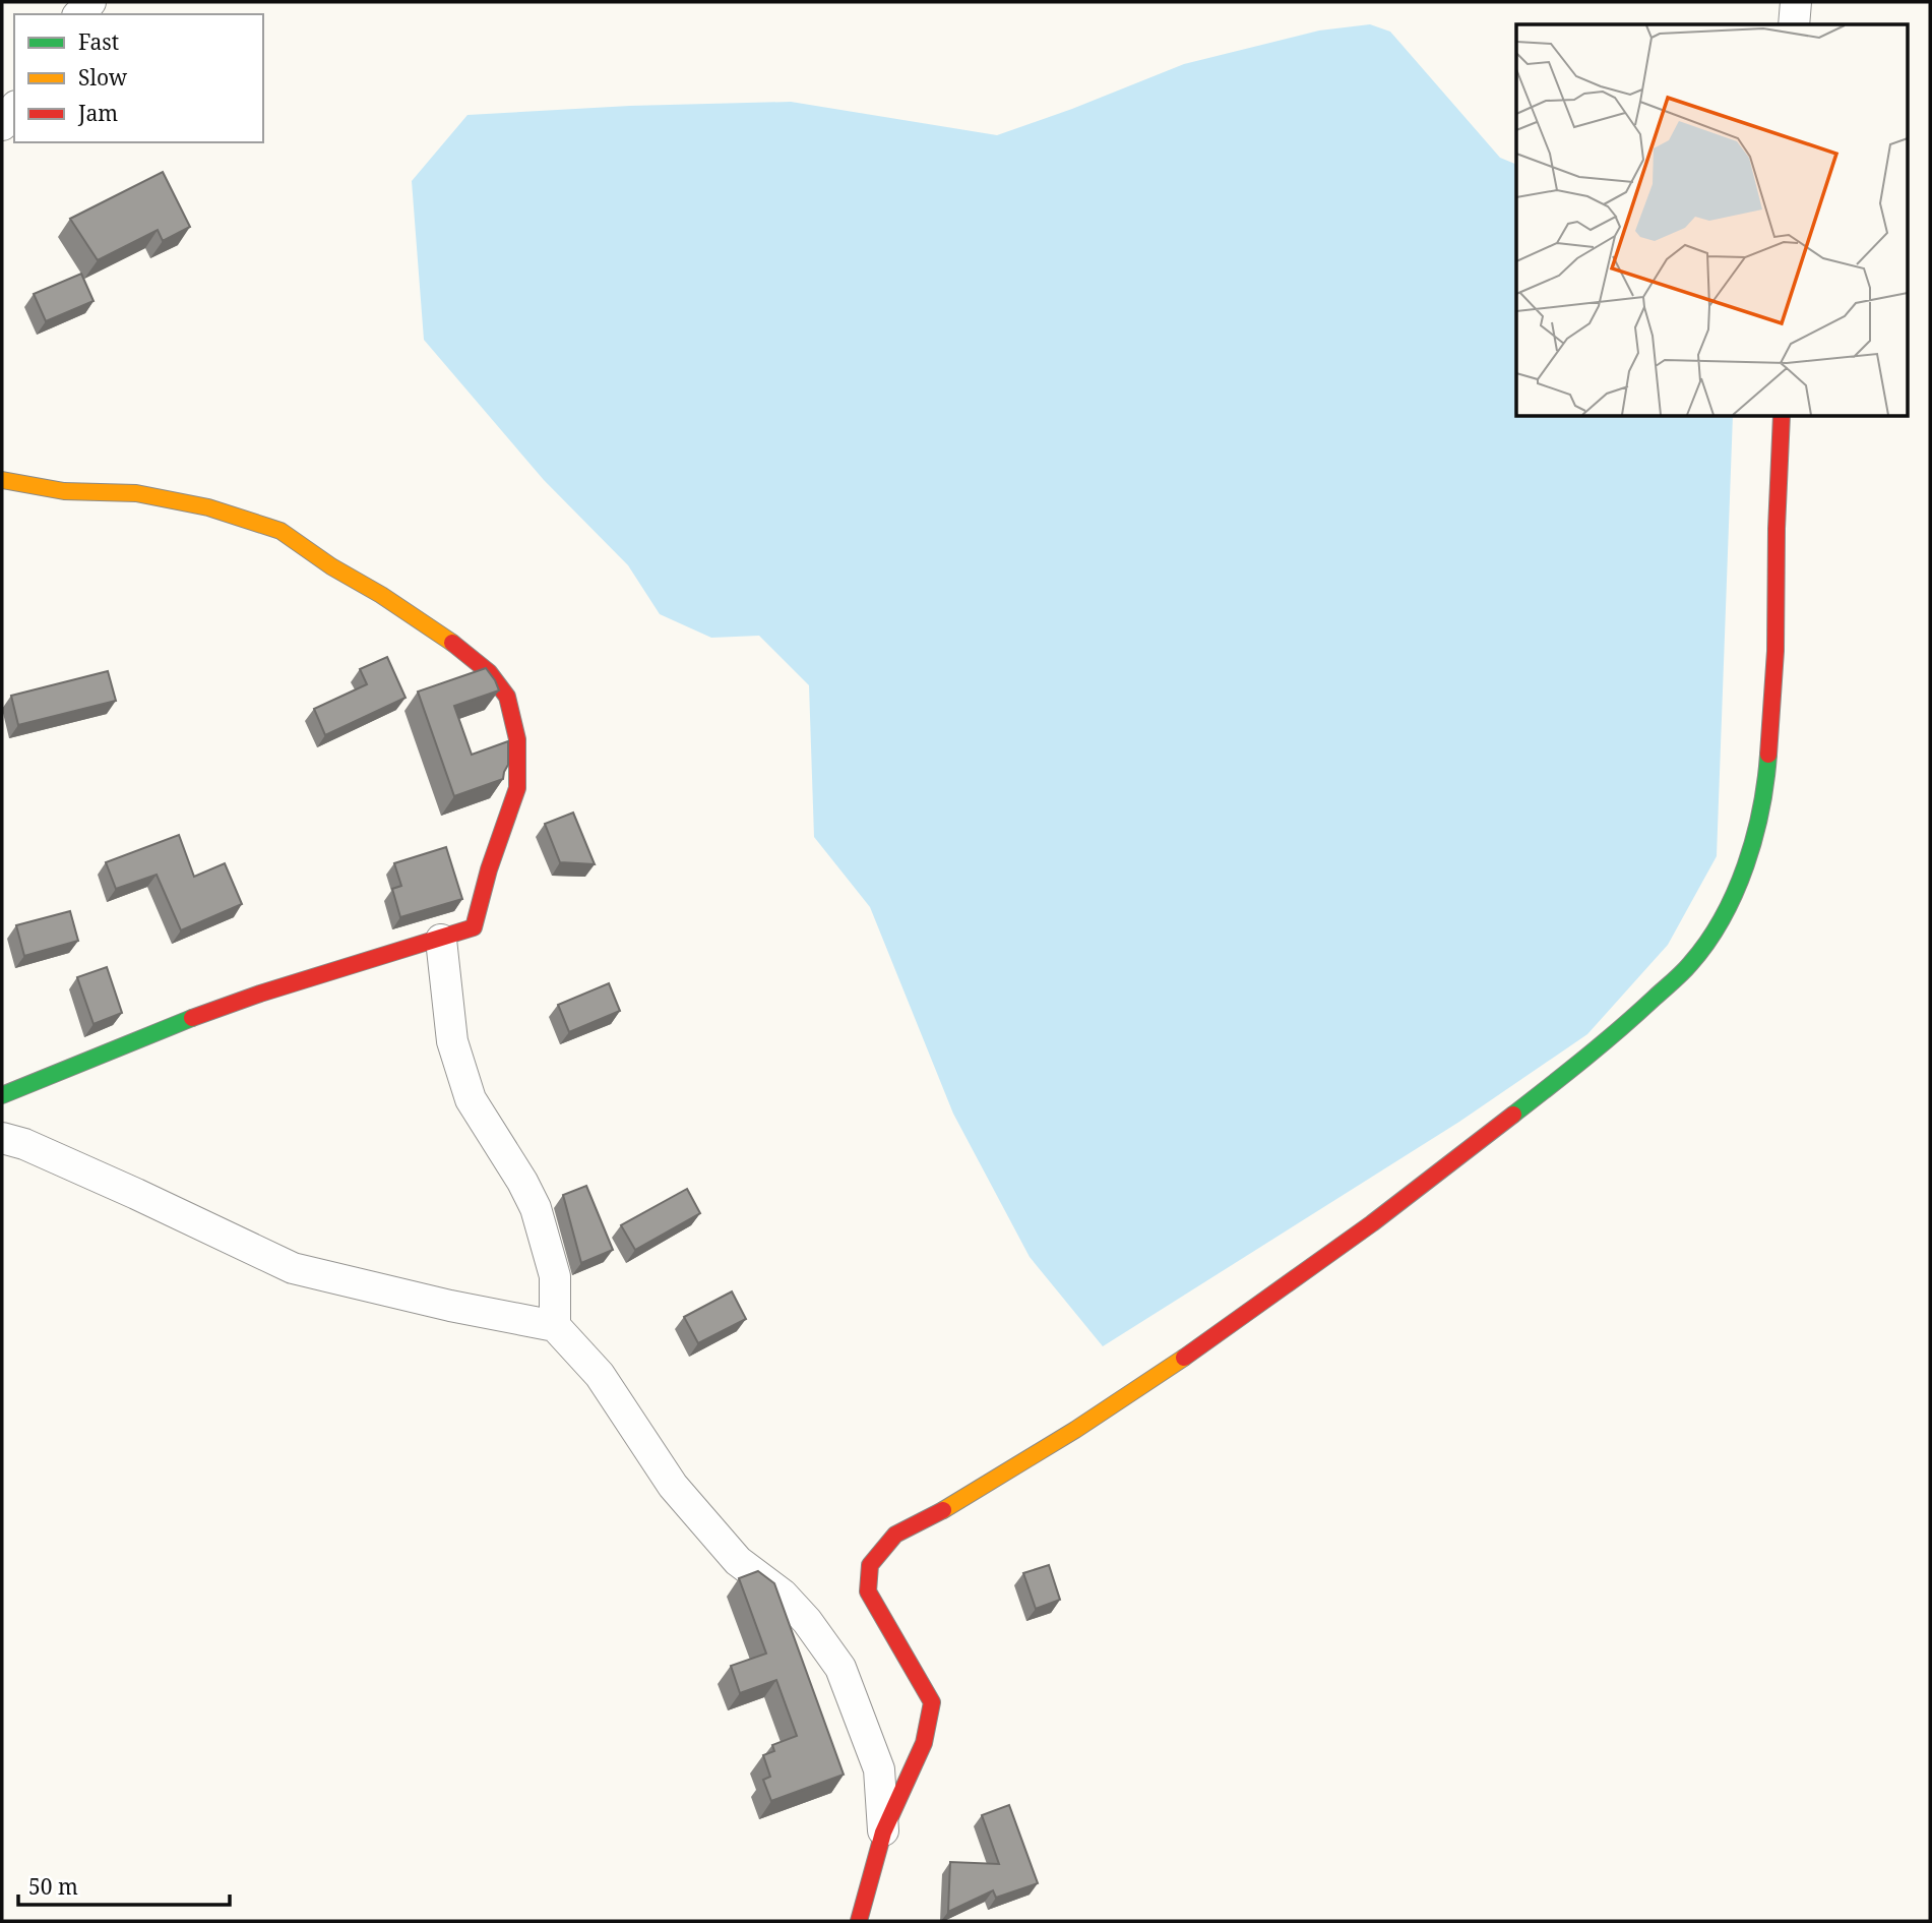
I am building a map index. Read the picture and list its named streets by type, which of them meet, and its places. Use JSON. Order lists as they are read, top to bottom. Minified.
{"legend":["Fast","Slow","Jam"],"scale_bar":"50 m"}
